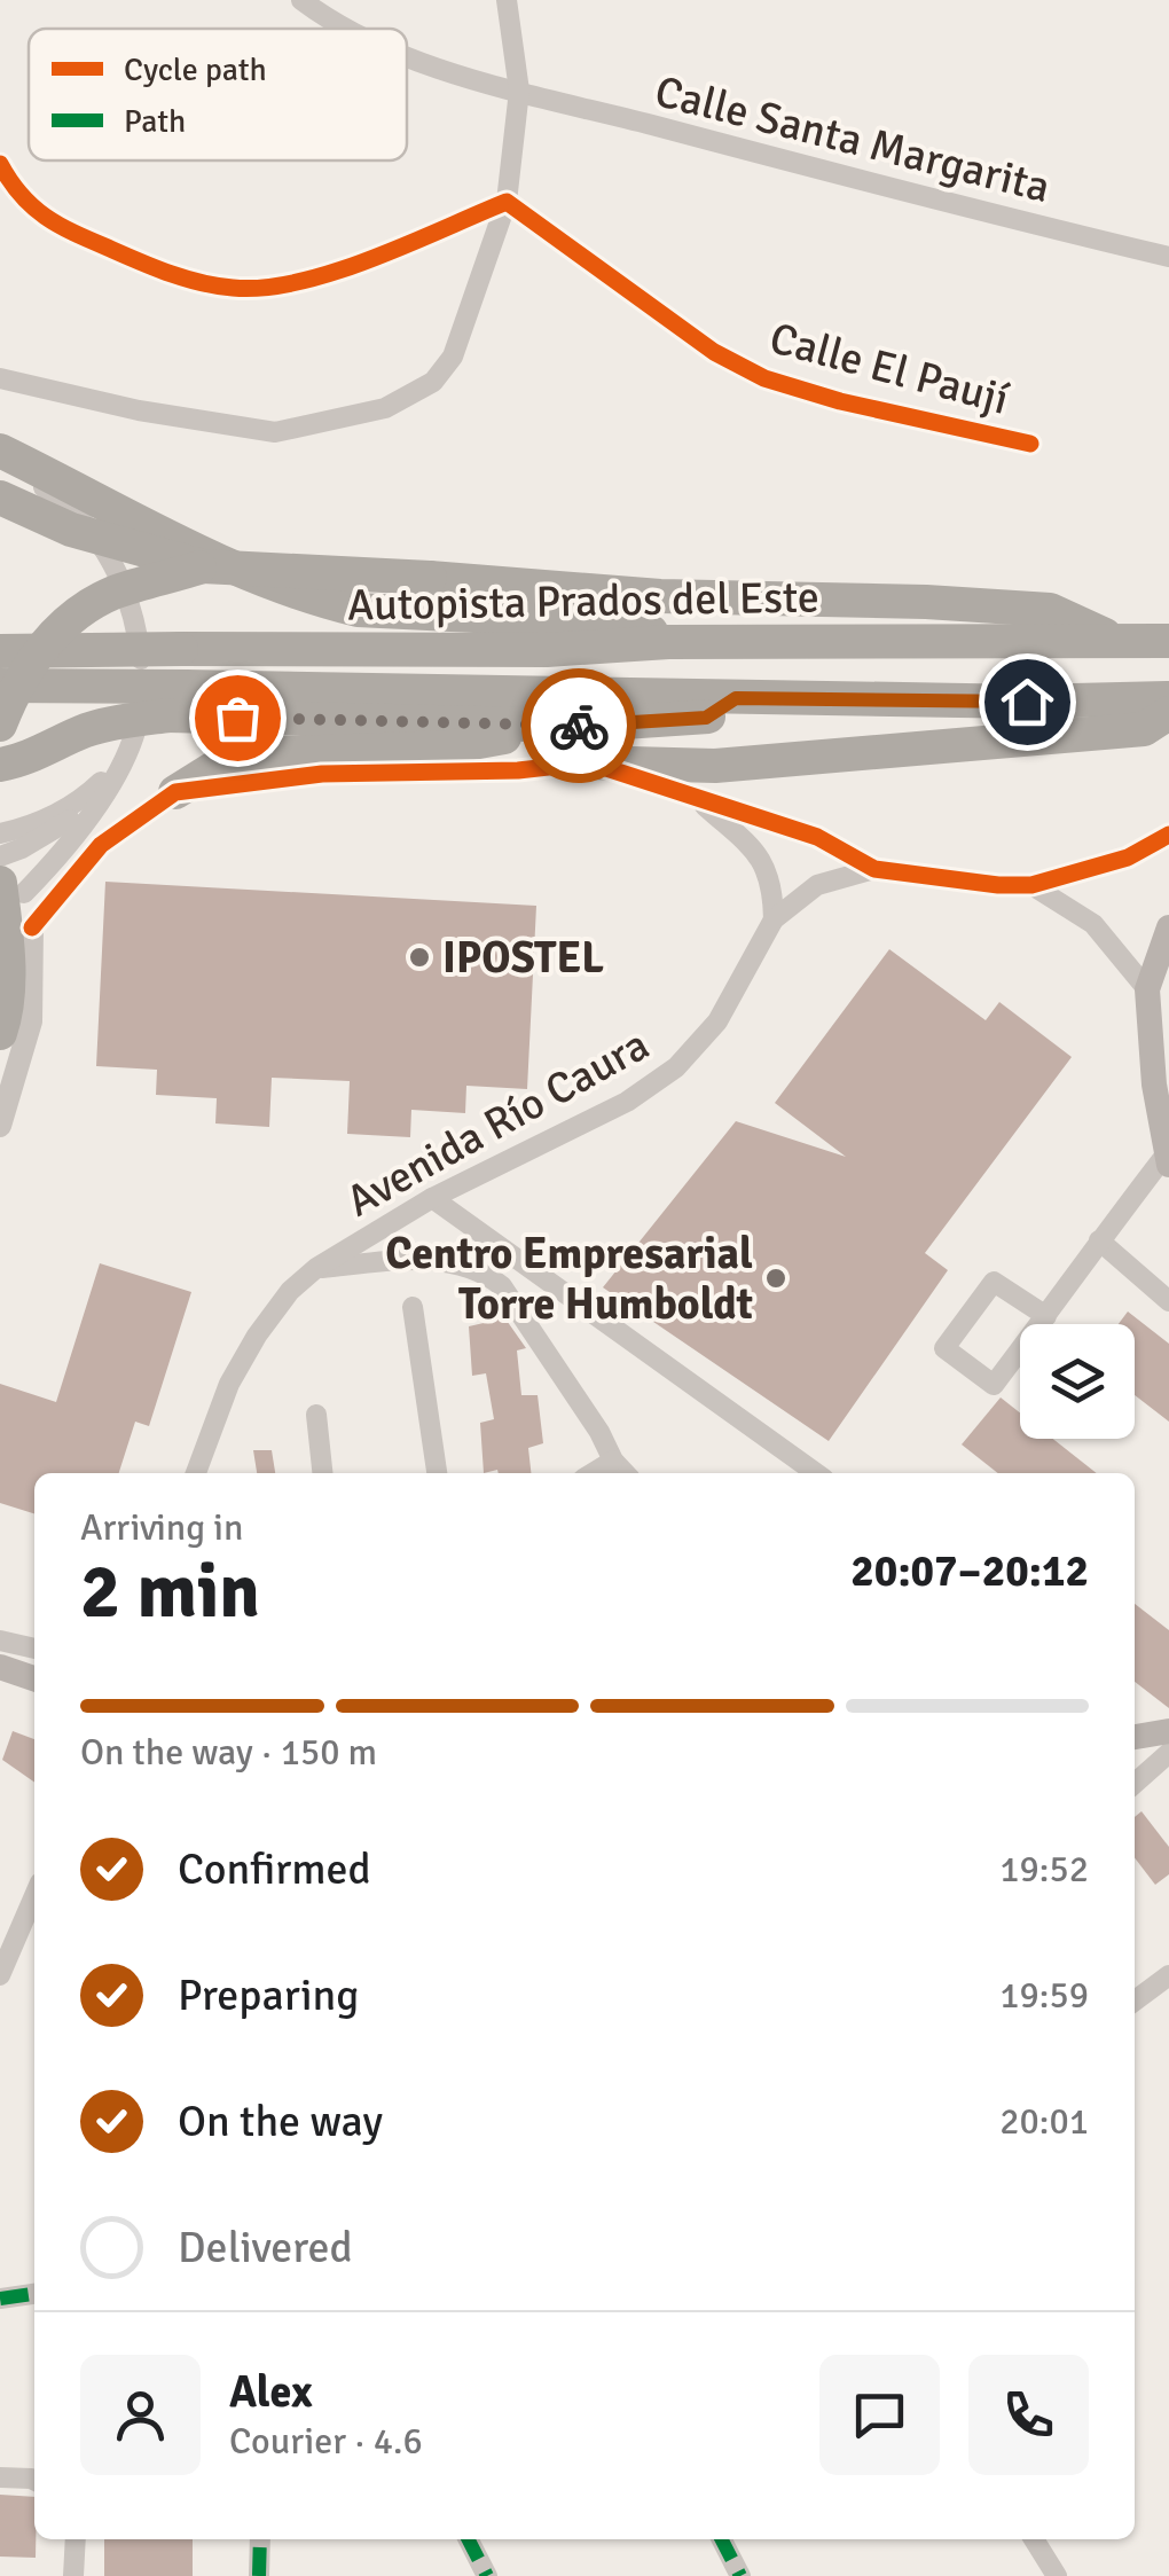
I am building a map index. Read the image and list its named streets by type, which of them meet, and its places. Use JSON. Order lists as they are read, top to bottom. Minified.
{"streets":{"highway":["Autopista Prados del Este"],"street":["Calle Santa Margarita","Calle El Paují","Avenida Río Caura"]},"places":["IPOSTEL","Centro Empresarial Torre Humboldt"],"legend":["Cycle path","Path"],"page":{"heading":["2 min","Arriving in","20:07–20:12"],"panel":["Alex","Courier · 4.6"],"bar":"On the way · 150 m","list":[["Confirmed","19:52"],["Preparing","19:59"],["On the way","20:01"],"Delivered"]}}
